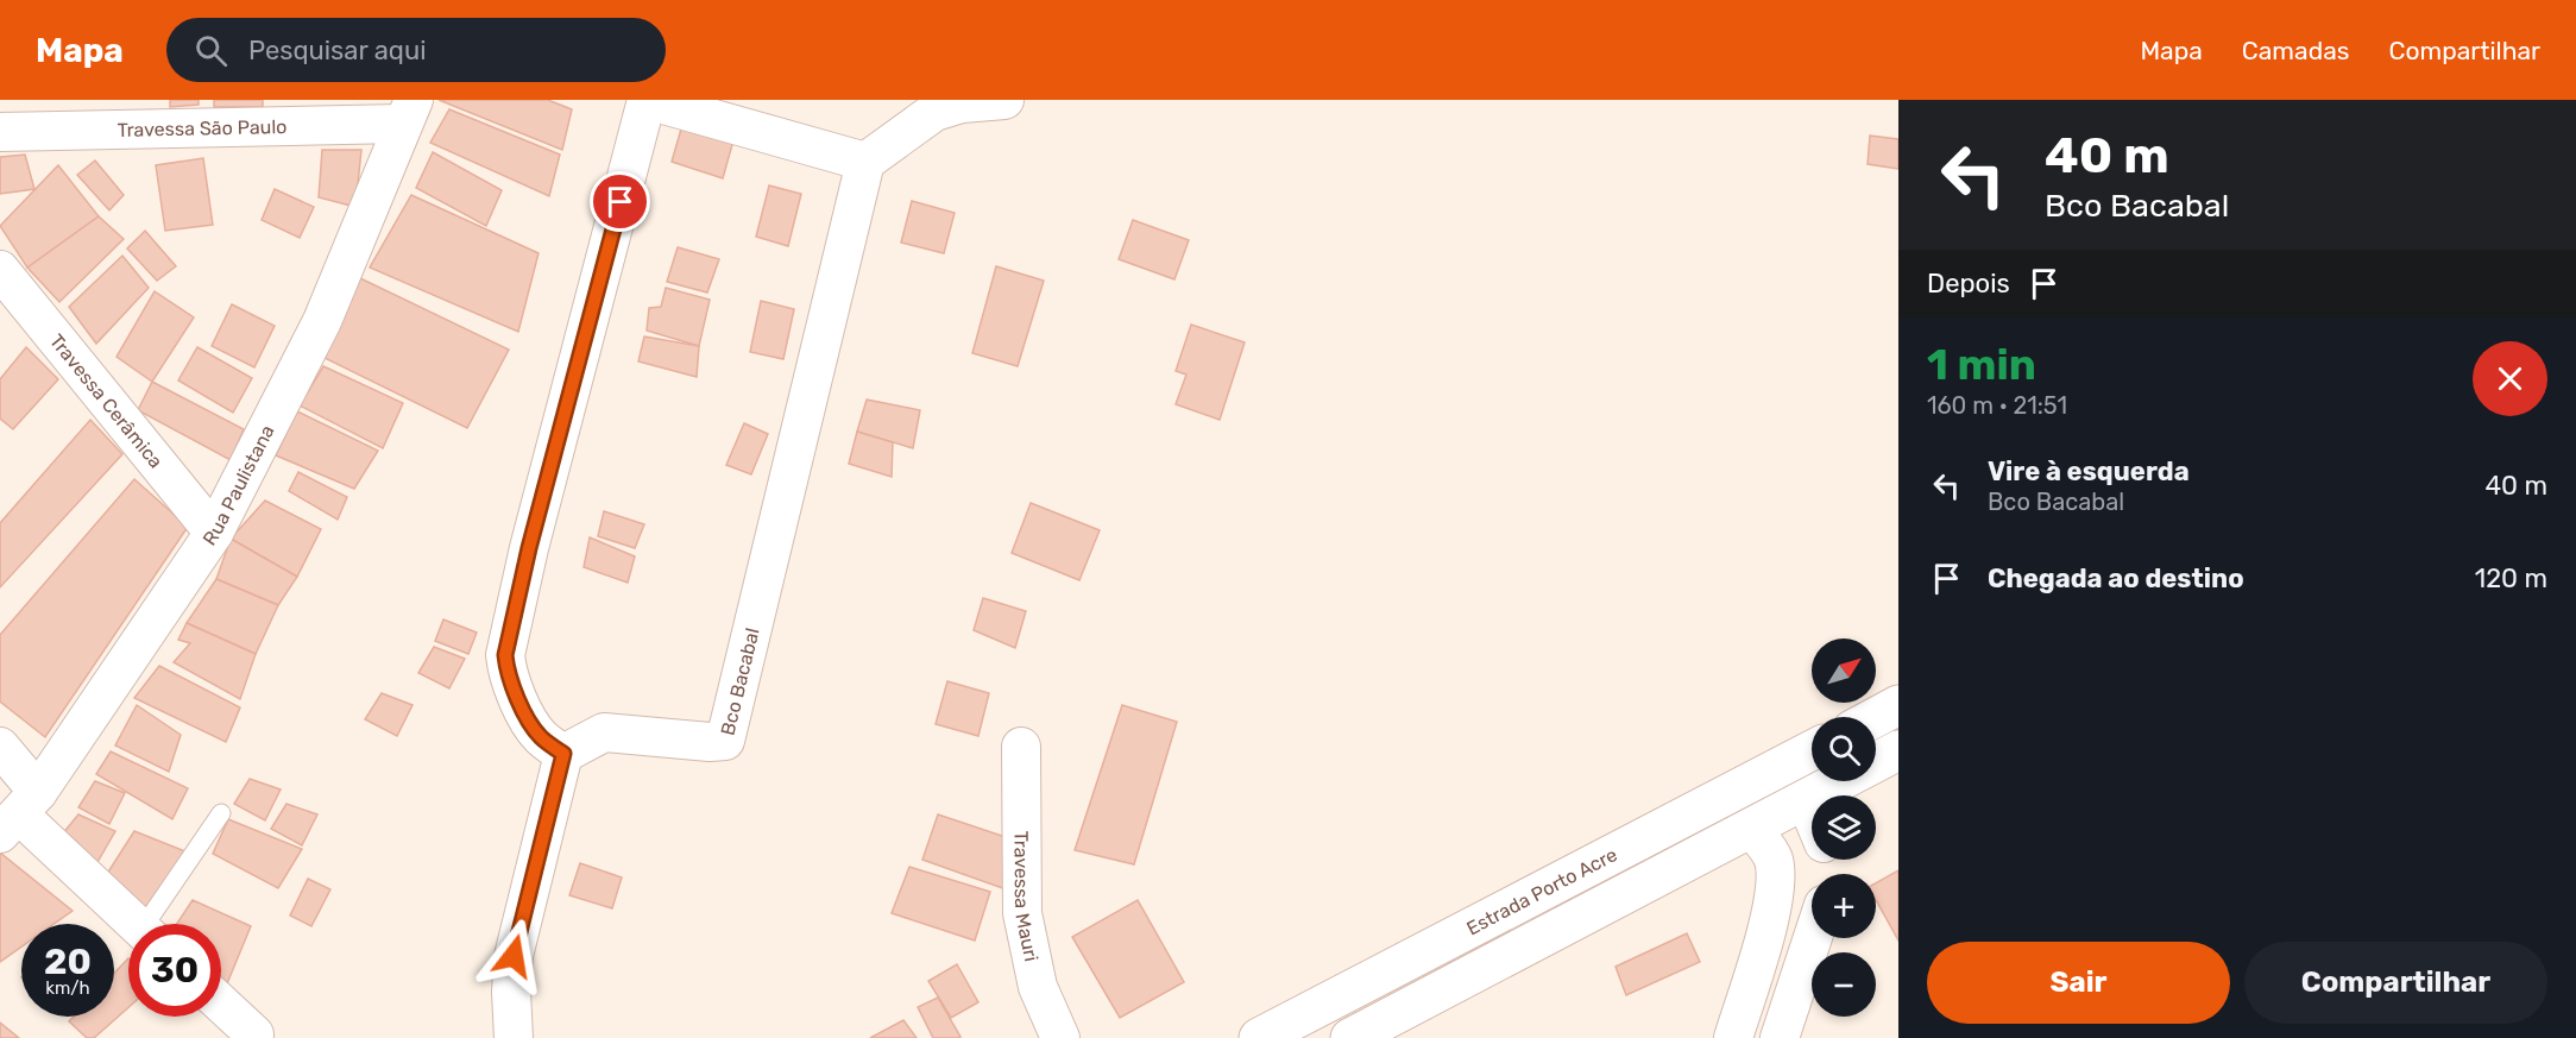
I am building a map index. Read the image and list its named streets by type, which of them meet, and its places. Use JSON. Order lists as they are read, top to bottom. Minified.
{"streets":{"main road":["Estrada Porto Acre"],"street":["Travessa São Paulo","Travessa Cerâmica","Rua Paulistana","Bco Bacabal","Travessa Mauri"]},"crossings":[["Travessa São Paulo","Rua Paulistana"],["Travessa Cerâmica","Rua Paulistana"]],"north":"top right","page":{"header":"Mapa","search":"Pesquisar aqui","nav":["Mapa","Camadas","Compartilhar"],"turn":["40 m","Bco Bacabal"],"then":"Depois","heading":["1 min","160 m · 21:51"],"list":[{"name":"Vire à esquerda","note":"Bco Bacabal","value":"40 m"},{"name":"Chegada ao destino","value":"120 m"}],"map_buttons":["+","−"],"speed":"20 km/h","limit":"30","buttons":["Sair","Compartilhar"]}}
